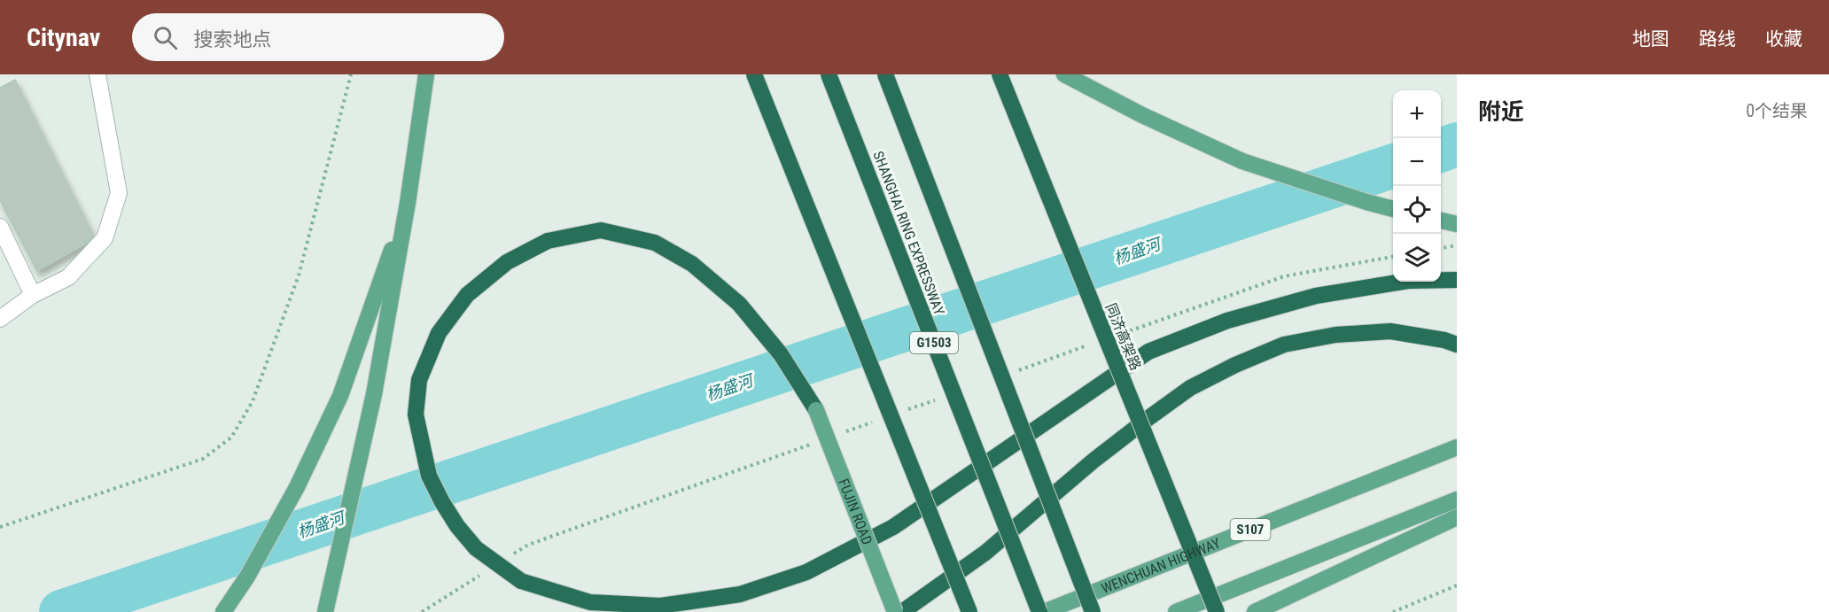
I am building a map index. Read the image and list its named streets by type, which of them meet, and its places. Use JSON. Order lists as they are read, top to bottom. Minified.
{"streets":{"highway":["SHANGHAI RING EXPRESSWAY","同济高架路","G1503"],"main road":["FUJIN ROAD","S107","WENCHUAN HIGHWAY"]},"water":["杨盛河"],"page":{"header":"Citynav","search":"搜索地点","nav":["地图","路线","收藏"],"heading":["附近","0个结果"],"map_buttons":["+","−"]}}
